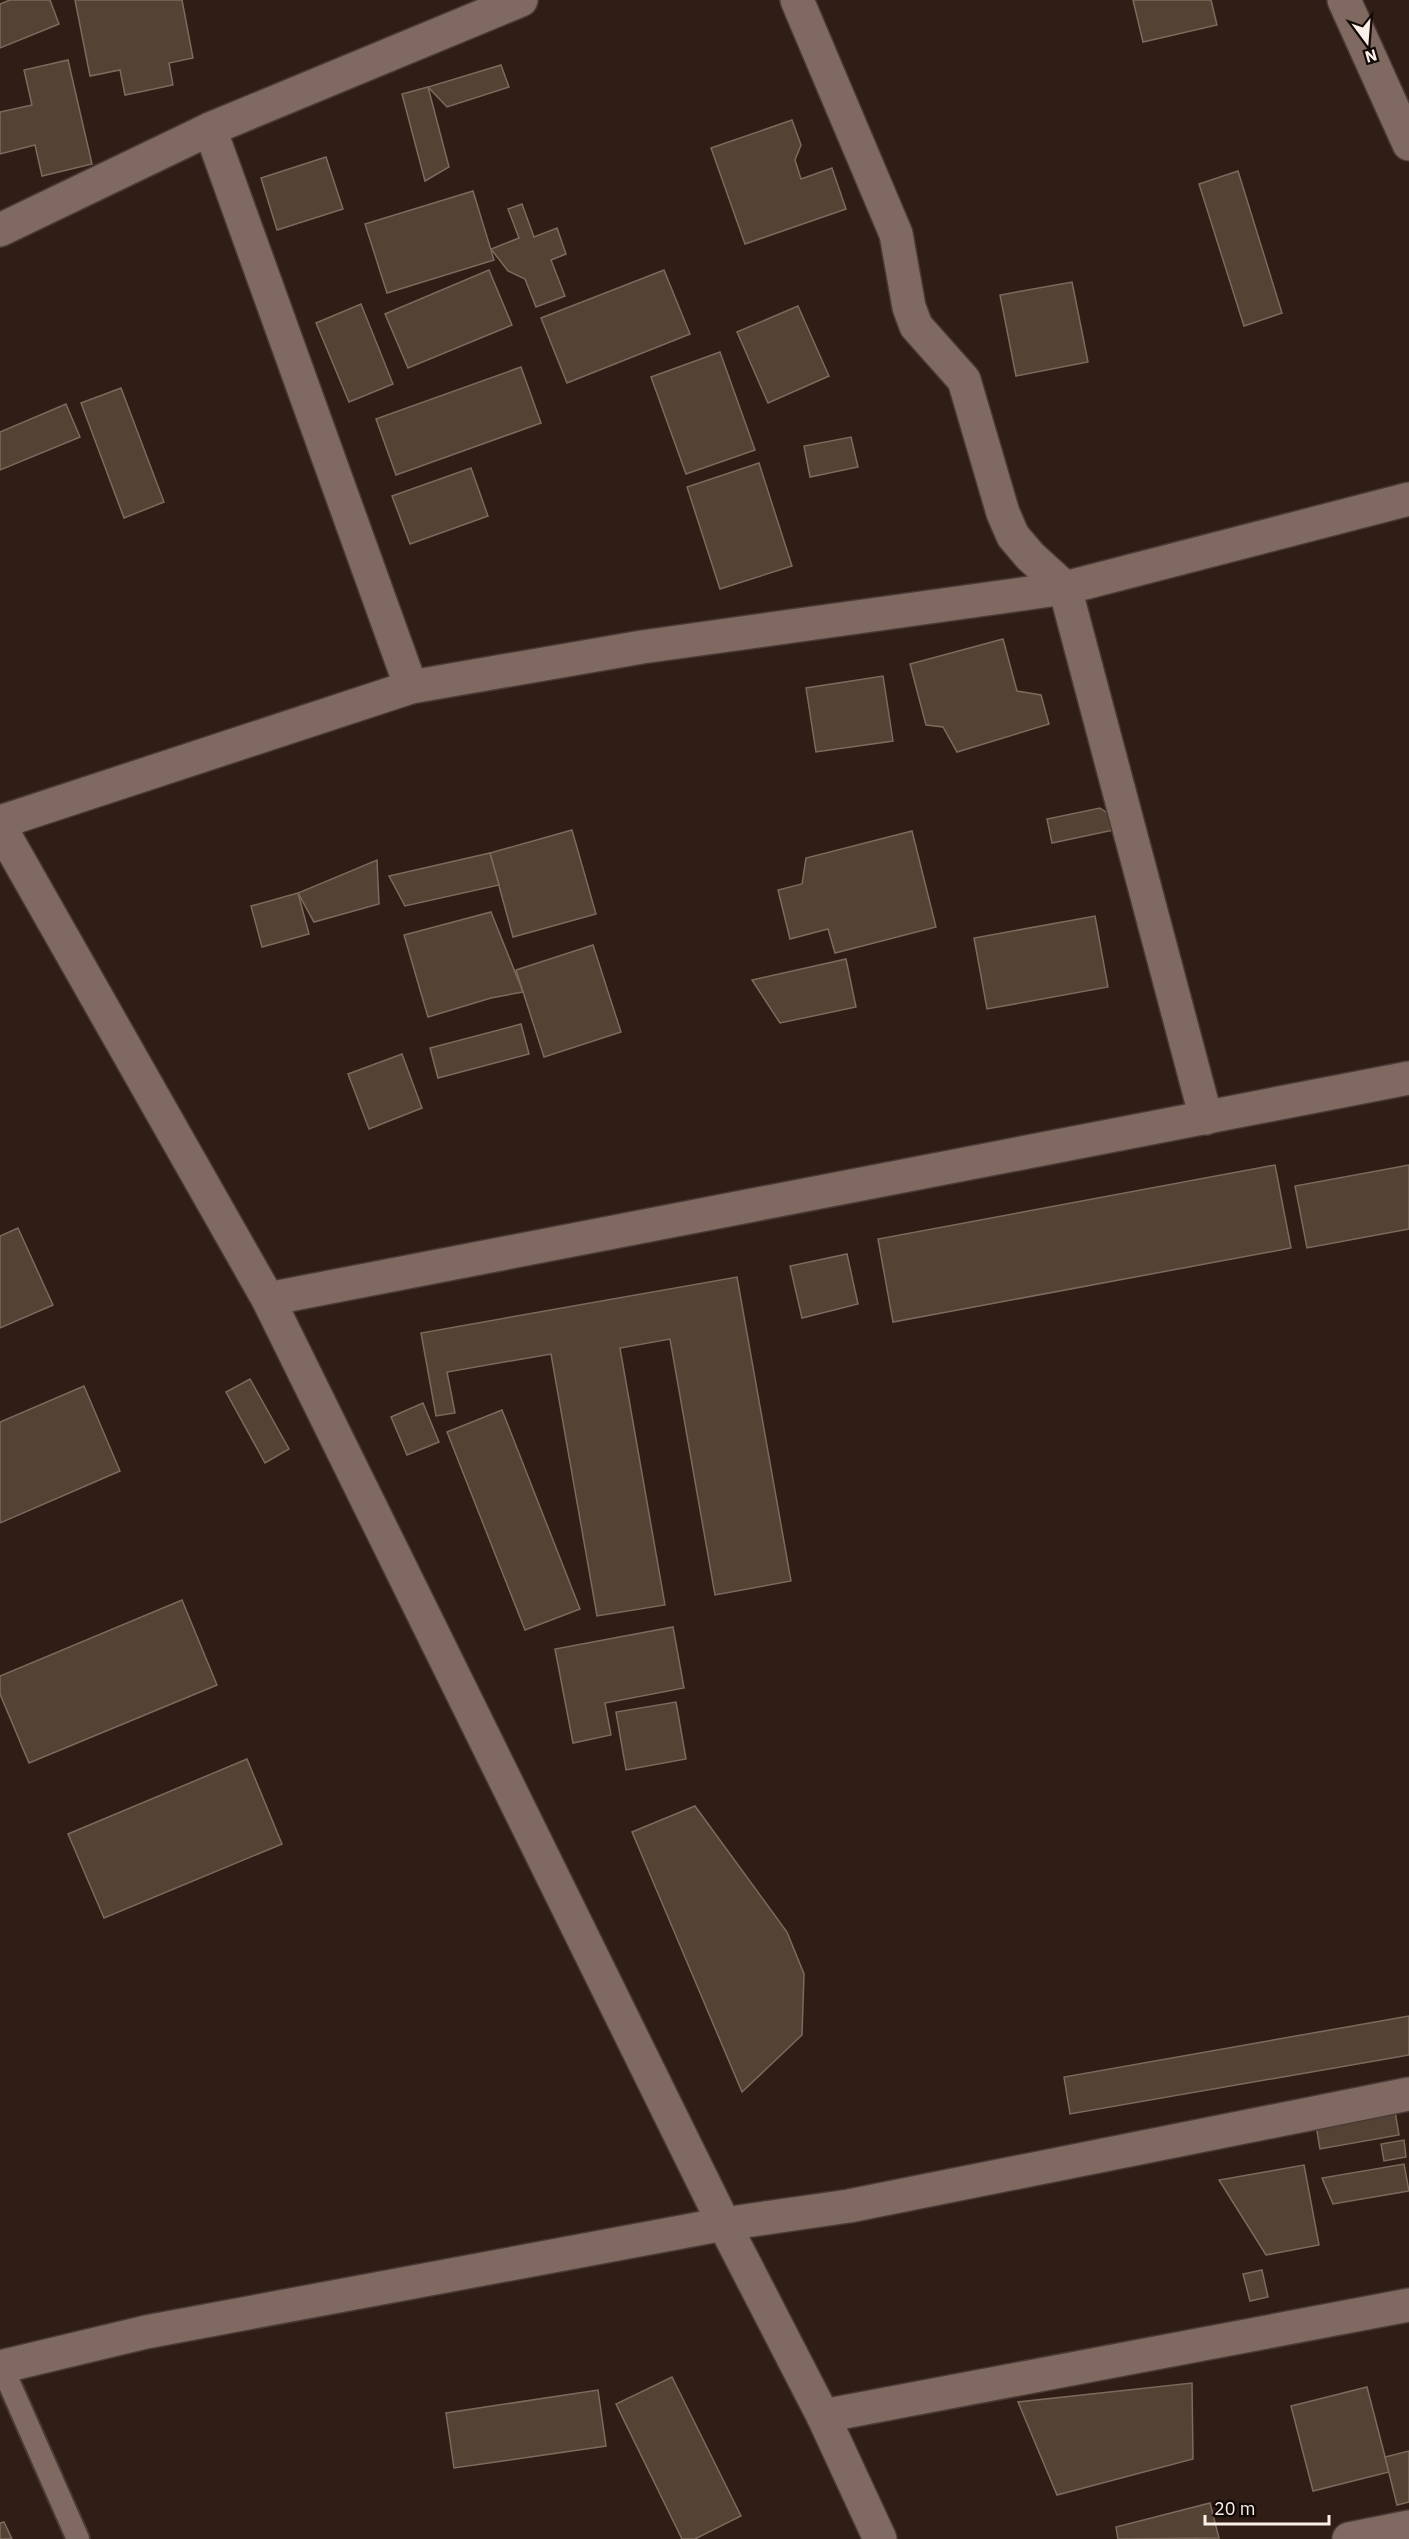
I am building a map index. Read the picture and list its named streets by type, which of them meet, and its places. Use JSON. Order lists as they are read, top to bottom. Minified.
{"scale_bar":"20 m","north":"bottom"}
